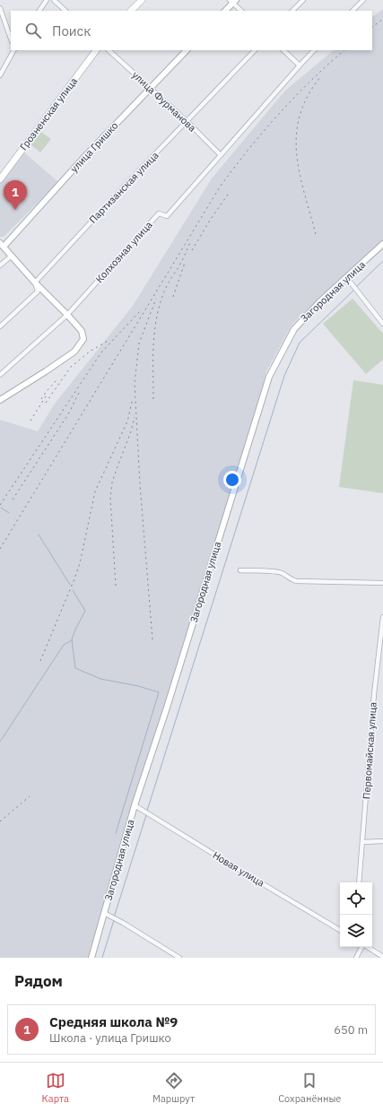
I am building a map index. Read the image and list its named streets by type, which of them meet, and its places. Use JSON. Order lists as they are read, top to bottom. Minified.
{"streets":{"main road":["Грозненская улица","улица Гришко","Загородная улица"],"street":["улица Фурманова","Партизанская улица","Колхозная улица","Первомайская улица","Новая улица"]},"crossings":[["улица Фурманова","улица Гришко"],["улица Фурманова","Партизанская улица"],["улица Фурманова","Колхозная улица"],["Загородная улица","Новая улица"]],"page":{"search":"Поиск","pins":"1","heading":"Рядом","list":[{"mark":"1","name":"Средняя школа №9","note":"Школа · улица Гришко","value":"650 m"}],"nav":["Карта","Маршрут","Сохранённые"]}}
